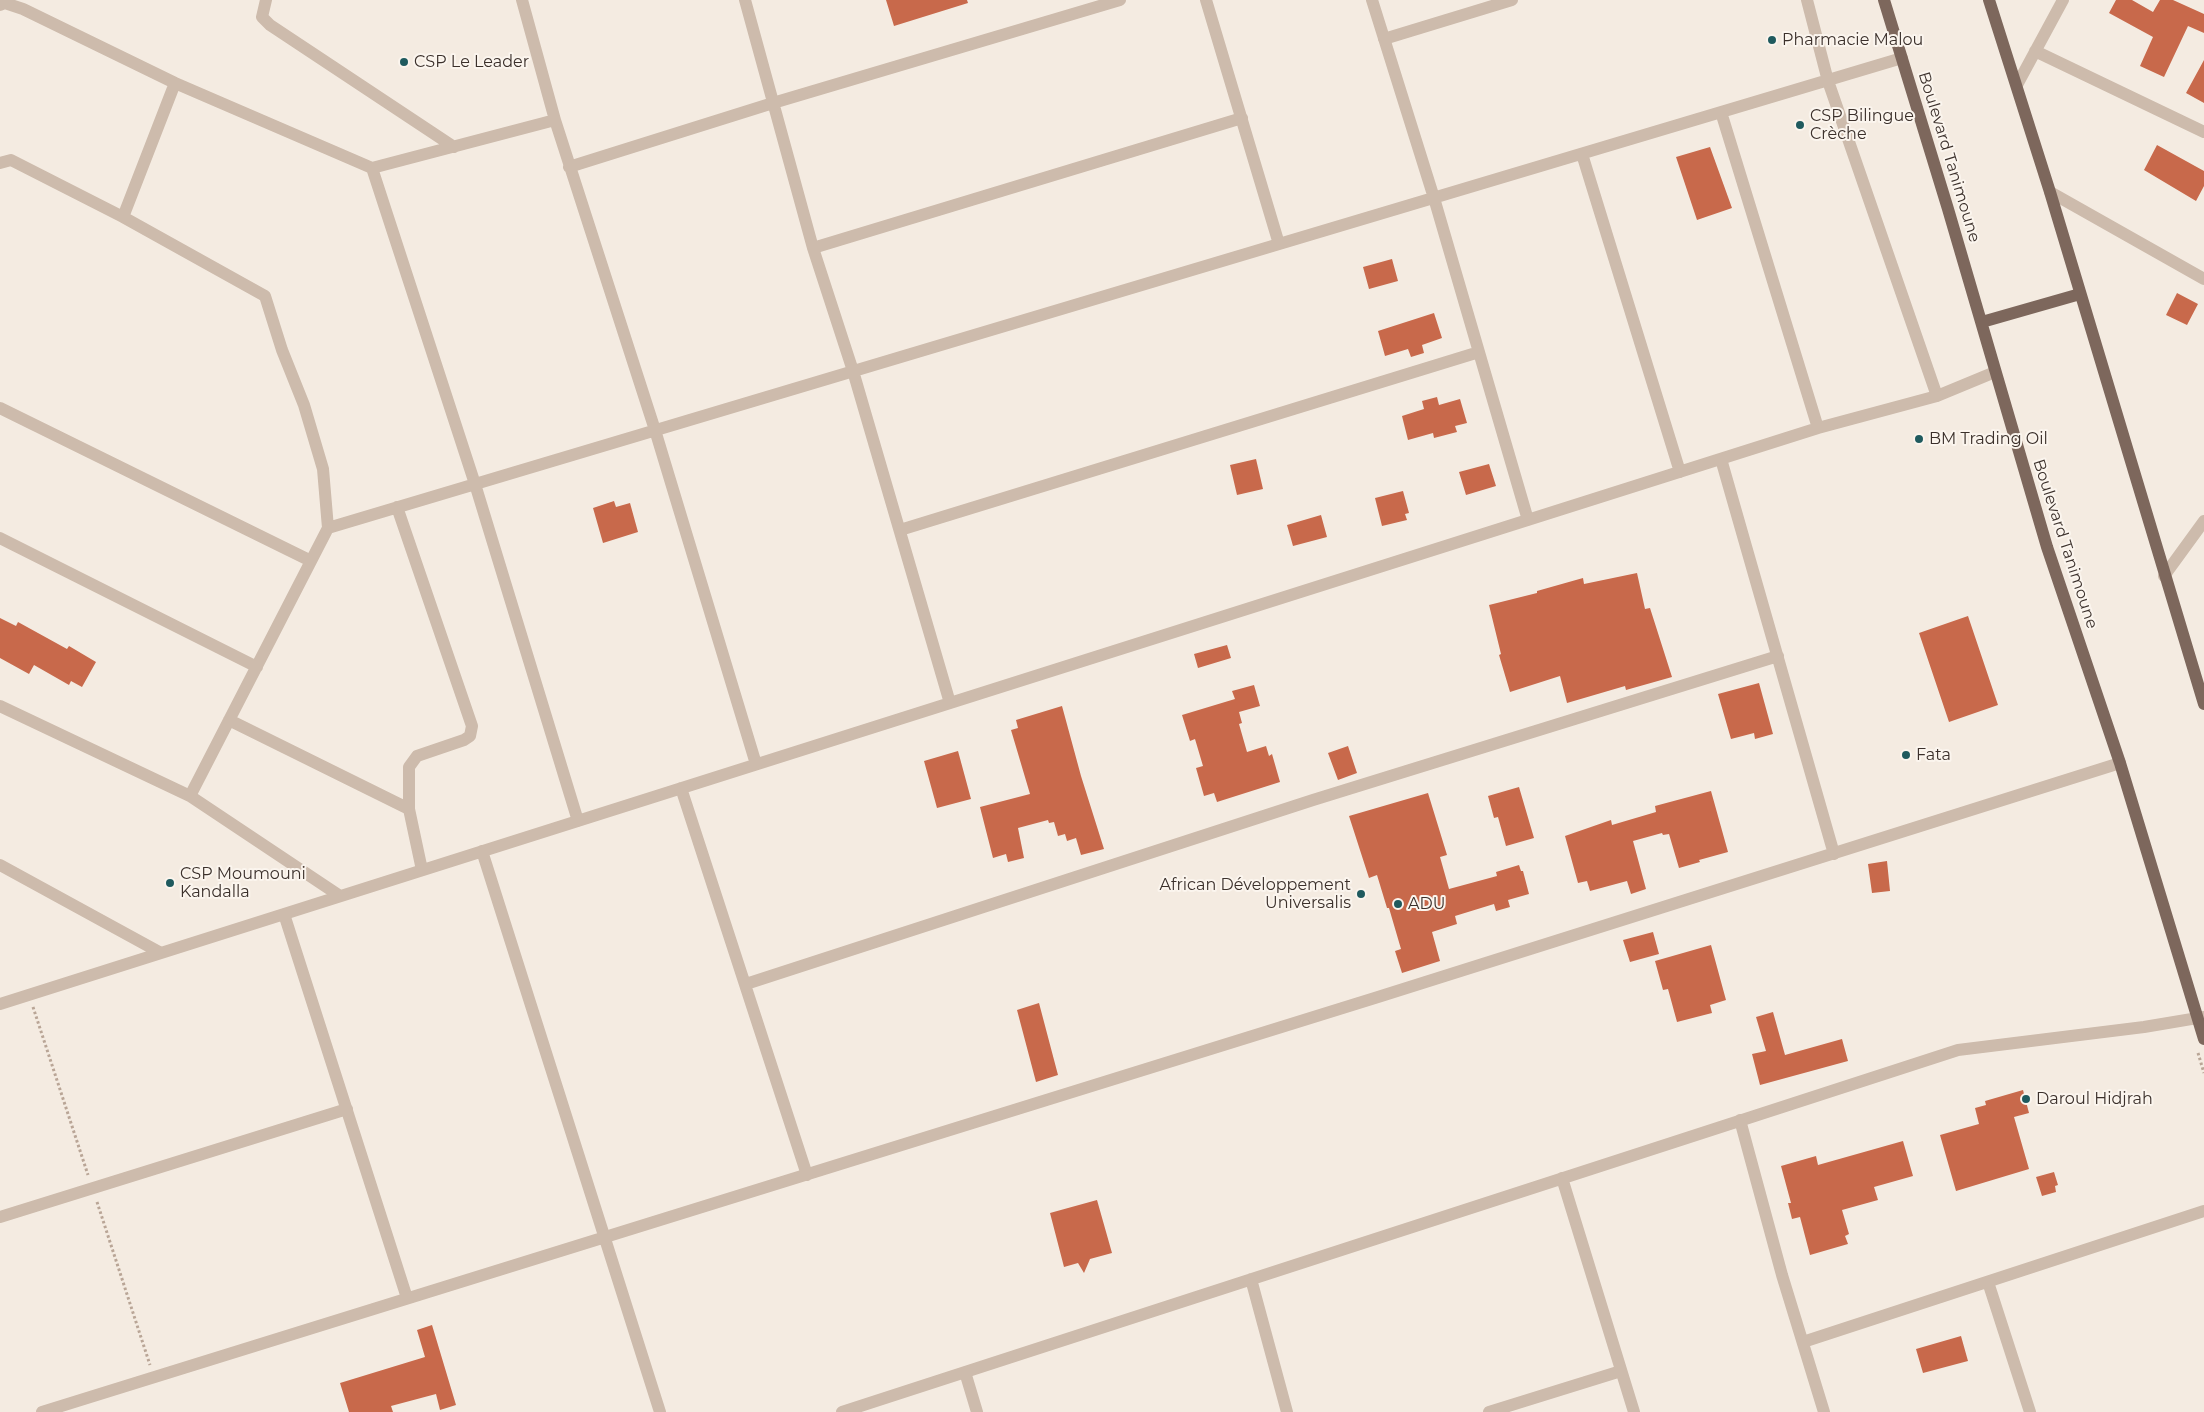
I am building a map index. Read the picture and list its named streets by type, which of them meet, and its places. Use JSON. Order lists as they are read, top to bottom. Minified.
{"streets":{"main road":["Boulevard Tanimoune"]},"places":["Pharmacie Malou","CSP Le Leader","CSP Bilingue Crèche","BM Trading Oil","Fata","CSP Moumouni Kandalla","African Développement Universalis","ADU","Daroul Hidjrah"]}
